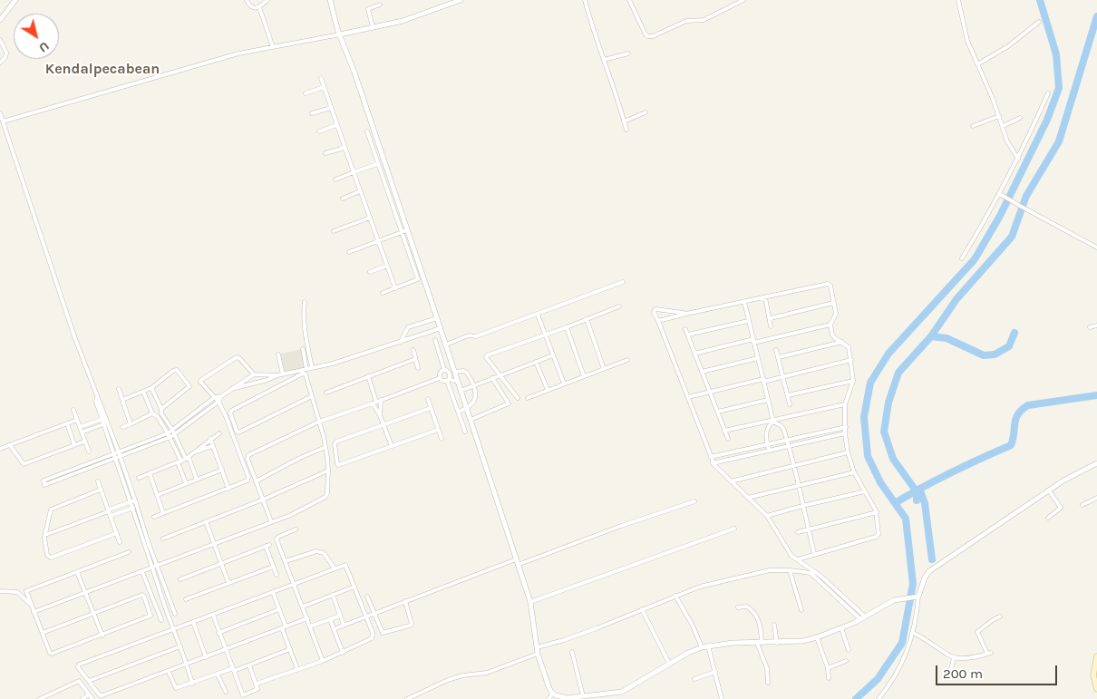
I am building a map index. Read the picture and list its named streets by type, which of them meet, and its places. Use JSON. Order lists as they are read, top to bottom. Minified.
{"districts":["Kendalpecabean"],"scale_bar":"200 m","north":"bottom right"}
